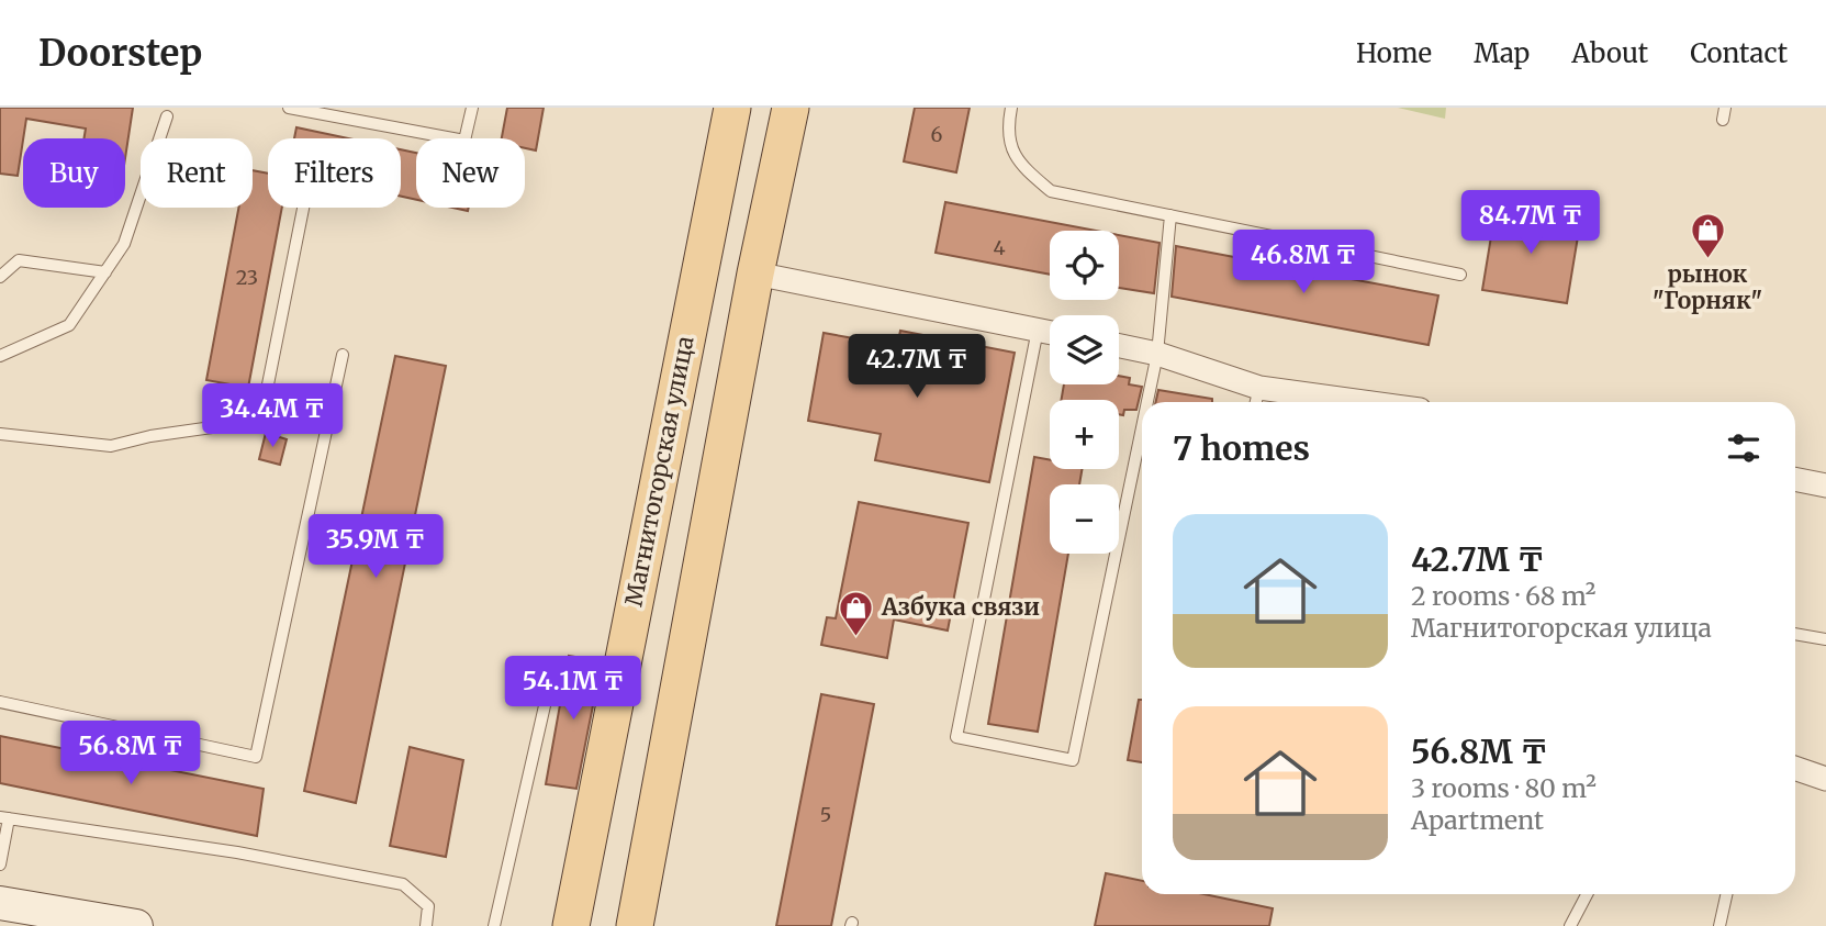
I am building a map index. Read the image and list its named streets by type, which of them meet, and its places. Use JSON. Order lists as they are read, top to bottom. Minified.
{"streets":{"main road":["Магнитогорская улица"]},"places":{"shop":["рынок \"Горняк\"","Азбука связи"]},"house_numbers":["6","4","23","5"],"page":{"header":"Doorstep","nav":["Home","Map","About","Contact"],"chip":["Buy","Rent","Filters","New"],"price":["84.7M ₸","46.8M ₸","42.7M ₸","34.4M ₸","35.9M ₸","54.1M ₸","56.8M ₸"],"map_buttons":["+","−"],"heading":"7 homes","list":[{"name":"42.7M ₸","note":"2 rooms · 68 m² · Магнитогорская улица"},{"name":"56.8M ₸","note":"3 rooms · 80 m² · Apartment"}]}}
